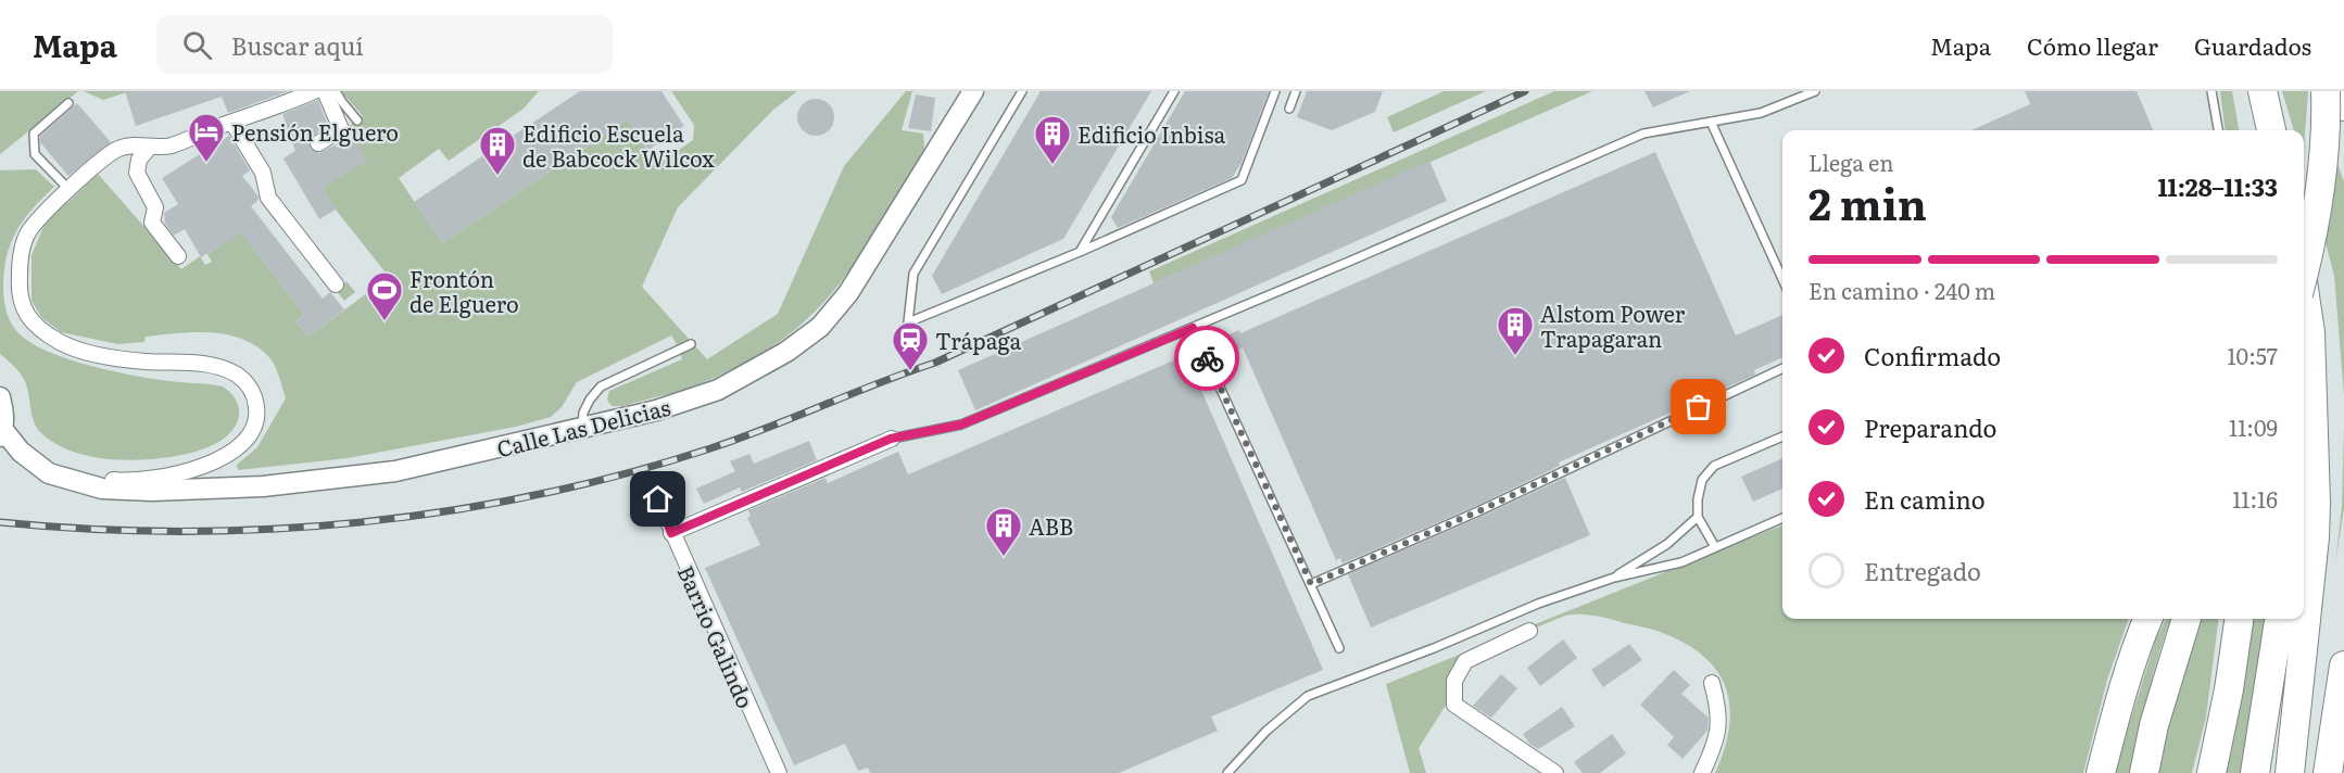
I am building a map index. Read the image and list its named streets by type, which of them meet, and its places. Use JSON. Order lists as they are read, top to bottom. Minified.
{"streets":{"street":["Calle Las Delicias","Barrio Galindo"]},"places":{"hotel":["Pensión Elguero"],"building":["Edificio Inbisa","Edificio Escuela de Babcock Wilcox","Alstom Power Trapagaran","ABB"],"sports":["Frontón de Elguero"],"station":["Trápaga"]},"page":{"header":"Mapa","search":"Buscar aquí","nav":["Mapa","Cómo llegar","Guardados"],"heading":["2 min","Llega en","11:28–11:33"],"bar":"En camino · 240 m","list":[["Confirmado","10:57"],["Preparando","11:09"],["En camino","11:16"],"Entregado"]}}
